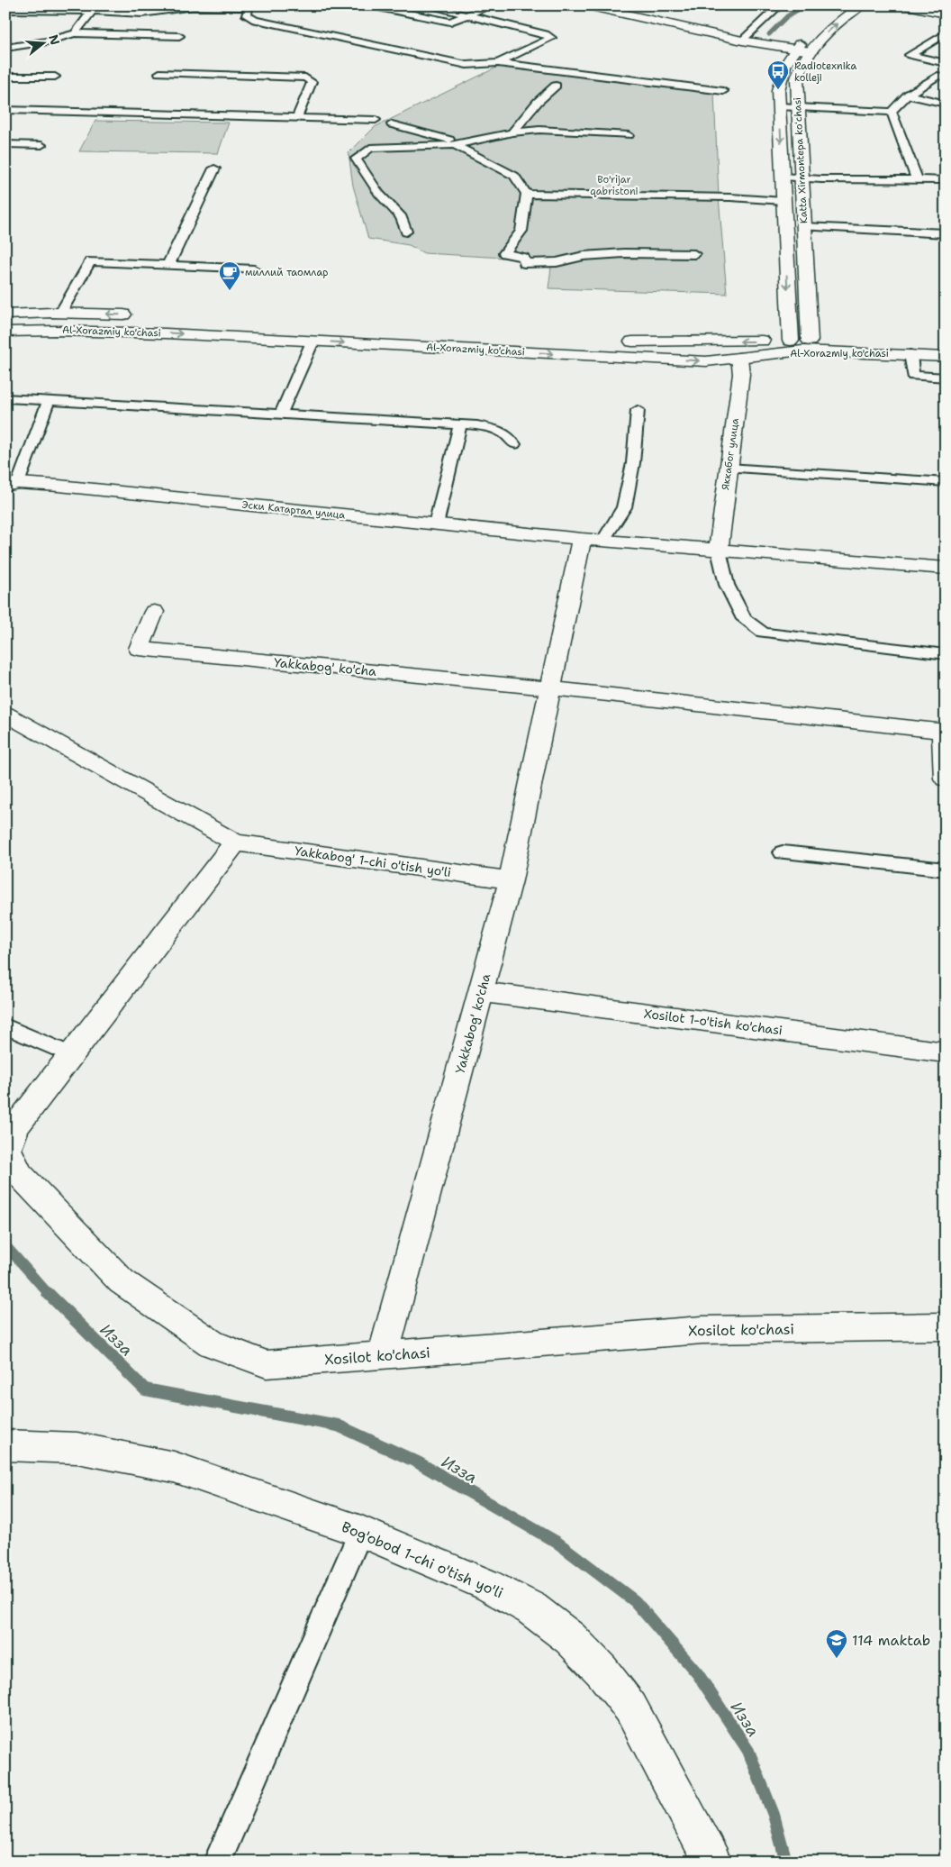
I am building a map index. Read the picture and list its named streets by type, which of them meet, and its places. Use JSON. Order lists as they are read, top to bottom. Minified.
{"streets":{"street":["Katta Xirmontepa koʻchasi","Al-Xorazmiy ko'chasi","Яккабог улица","Эски Катартал улица","Yakkabog' ko'cha","Yakkabog' 1-chi o'tish yo'li","Xosilot 1-o'tish ko'chasi","Xosilot ko'chasi","Bog'obod 1-chi o'tish yo'li"]},"crossings":[["Katta Xirmontepa koʻchasi","Al-Xorazmiy ko'chasi"],["Al-Xorazmiy ko'chasi","Яккабог улица"],["Яккабог улица","Эски Катартал улица"],["Эски Катартал улица","Yakkabog' ko'cha"],["Yakkabog' ko'cha","Yakkabog' 1-chi o'tish yo'li"],["Yakkabog' ko'cha","Xosilot 1-o'tish ko'chasi"],["Yakkabog' ko'cha","Xosilot ko'chasi"]],"water":["Изза"],"parks":["Bo'rijar qabristoni"],"places":{"bus stop":["Radiotexnika kolleji"],"cafe":["миллий таомлар"],"school or university":["114 maktab"]},"north":"right"}
